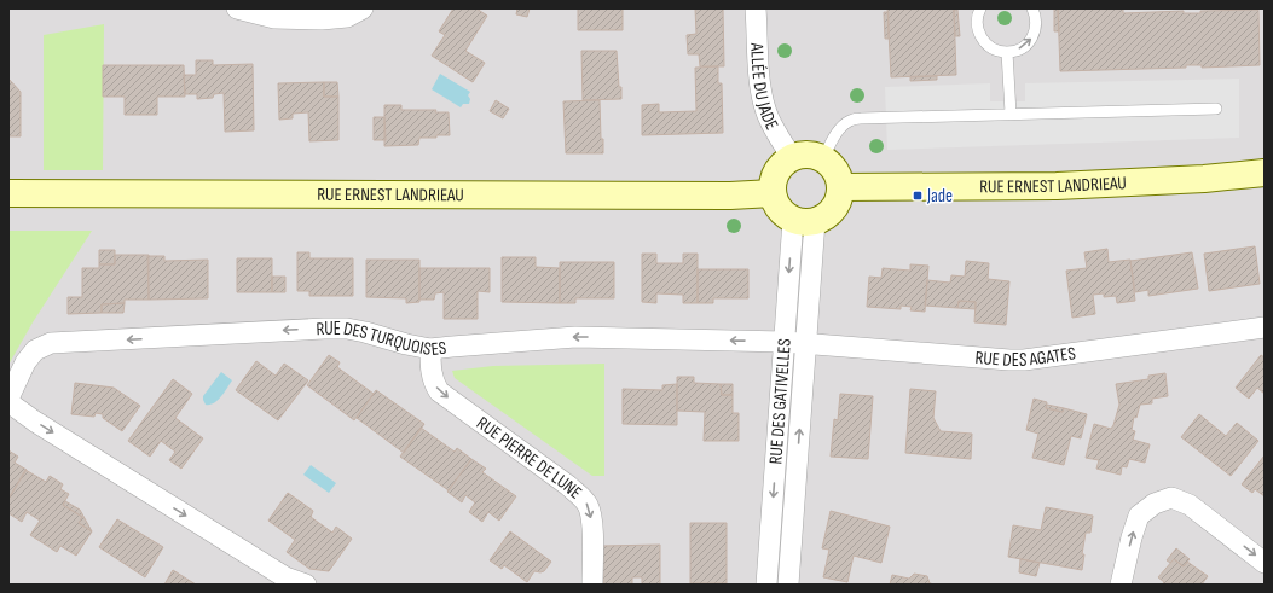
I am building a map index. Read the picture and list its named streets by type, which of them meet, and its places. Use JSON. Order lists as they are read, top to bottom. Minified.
{"streets":{"street":["ALLÉE DU JADE","RUE ERNEST LANDRIEAU","RUE DES TURQUOISES","RUE DES AGATES","RUE DES GATIVELLES","RUE PIERRE DE LUNE"]},"crossings":[["ALLÉE DU JADE","RUE ERNEST LANDRIEAU"],["ALLÉE DU JADE","RUE DES GATIVELLES"],["RUE ERNEST LANDRIEAU","RUE DES GATIVELLES"],["RUE DES TURQUOISES","RUE DES AGATES"],["RUE DES TURQUOISES","RUE DES GATIVELLES"],["RUE DES TURQUOISES","RUE PIERRE DE LUNE"],["RUE DES AGATES","RUE DES GATIVELLES"]],"one_way":["RUE PIERRE DE LUNE"],"places":{"transit":["Jade"]}}
